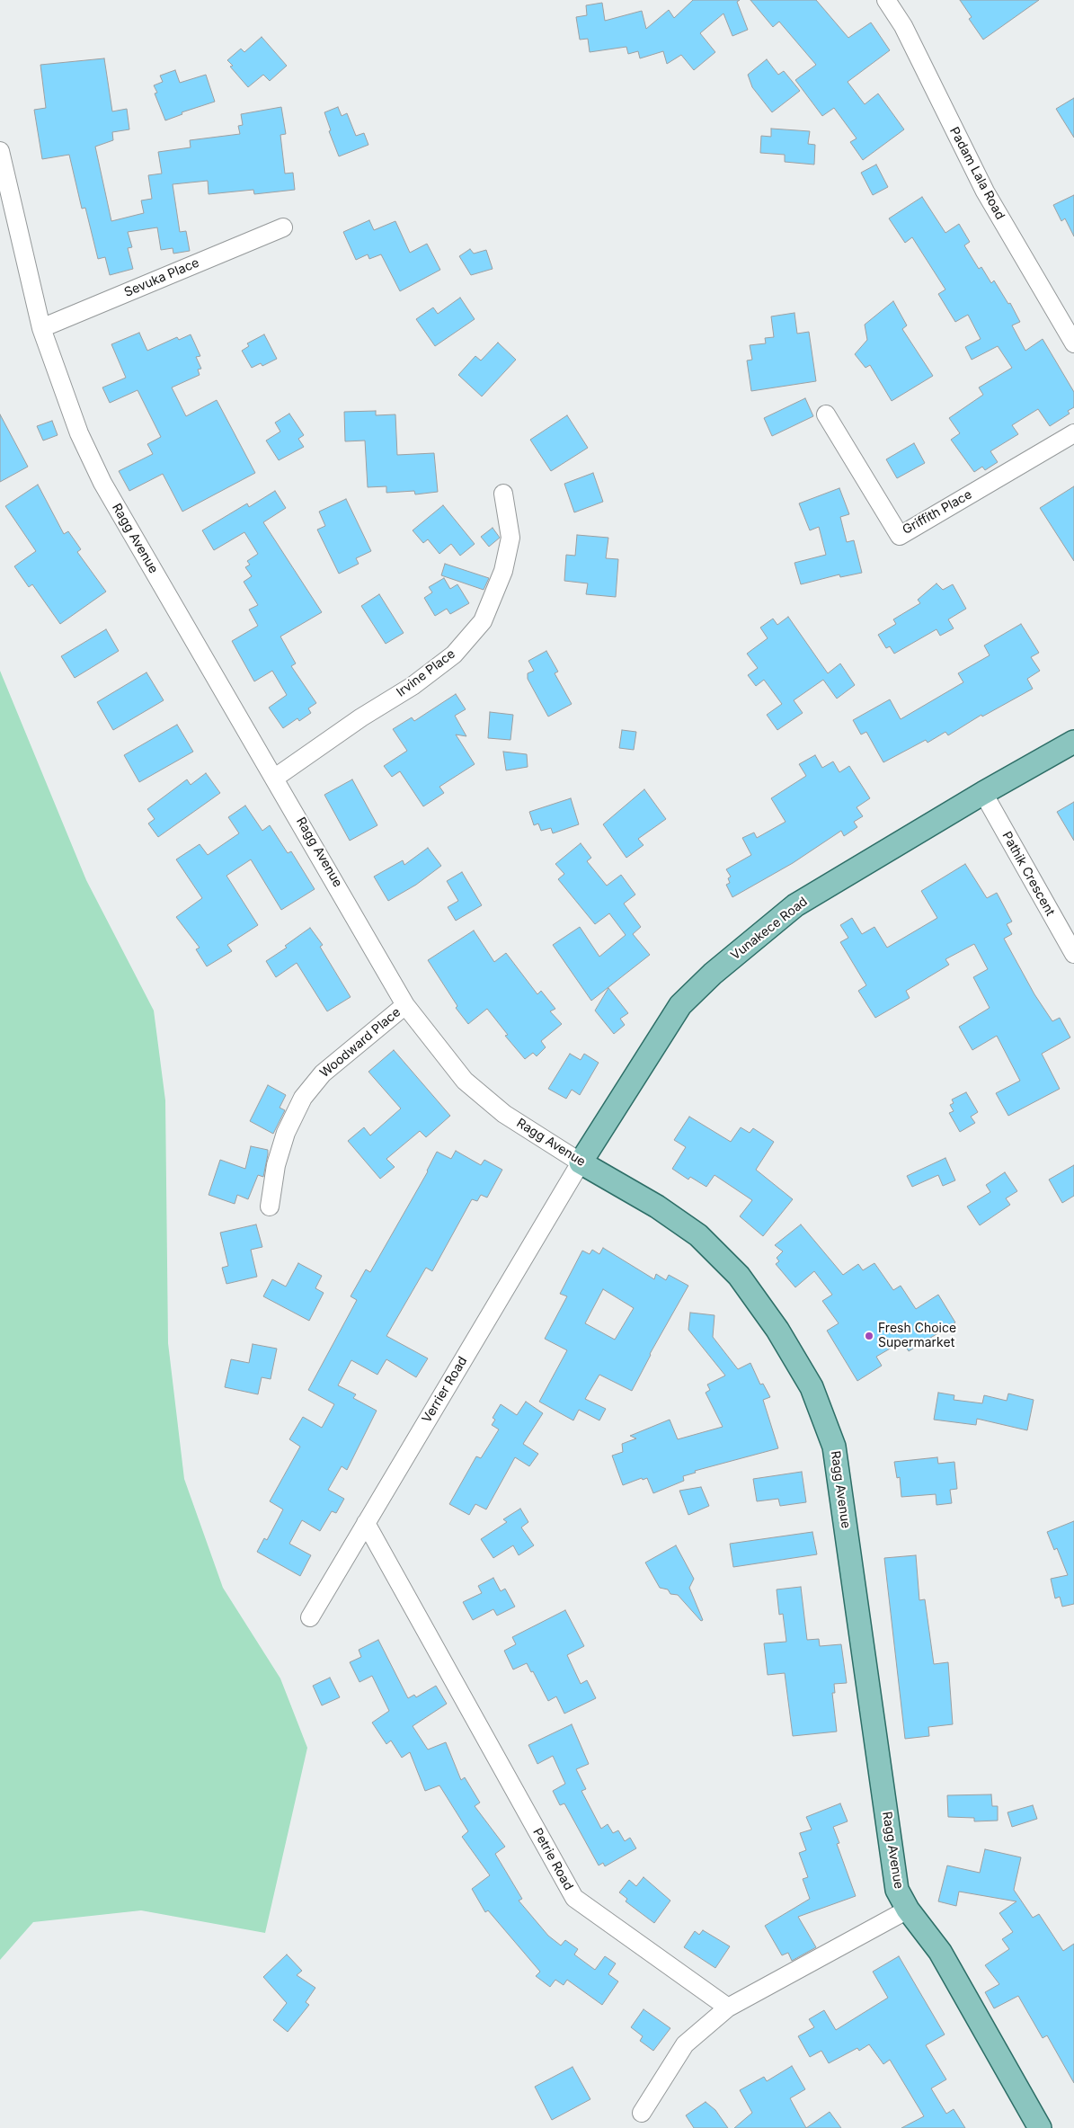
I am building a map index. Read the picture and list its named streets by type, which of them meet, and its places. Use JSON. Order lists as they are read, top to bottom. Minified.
{"streets":{"main road":["Ragg Avenue","Vunakece Road"],"street":["Padam Lala Road","Sevuka Place","Griffith Place","Irvine Place","Pathik Crescent","Woodward Place","Verrier Road","Petrie Road"]},"crossings":[["Sevuka Place","Ragg Avenue"],["Ragg Avenue","Irvine Place"],["Ragg Avenue","Vunakece Road"],["Ragg Avenue","Woodward Place"],["Ragg Avenue","Verrier Road"],["Pathik Crescent","Vunakece Road"],["Vunakece Road","Verrier Road"],["Verrier Road","Petrie Road"]],"places":["Fresh Choice Supermarket"]}
